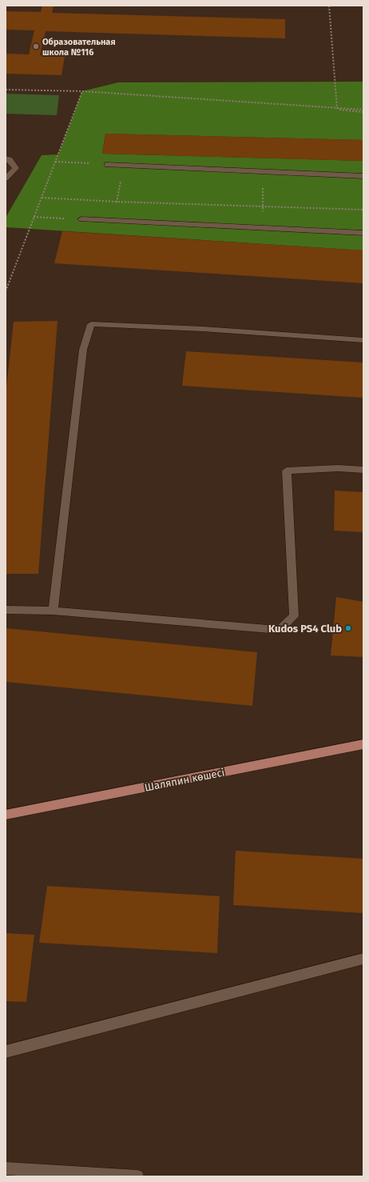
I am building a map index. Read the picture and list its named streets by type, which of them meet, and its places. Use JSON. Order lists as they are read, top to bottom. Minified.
{"streets":{"main road":["Шаляпин көшесі"]},"places":["Образовательная школа №116","Kudos PS4 Club"]}
